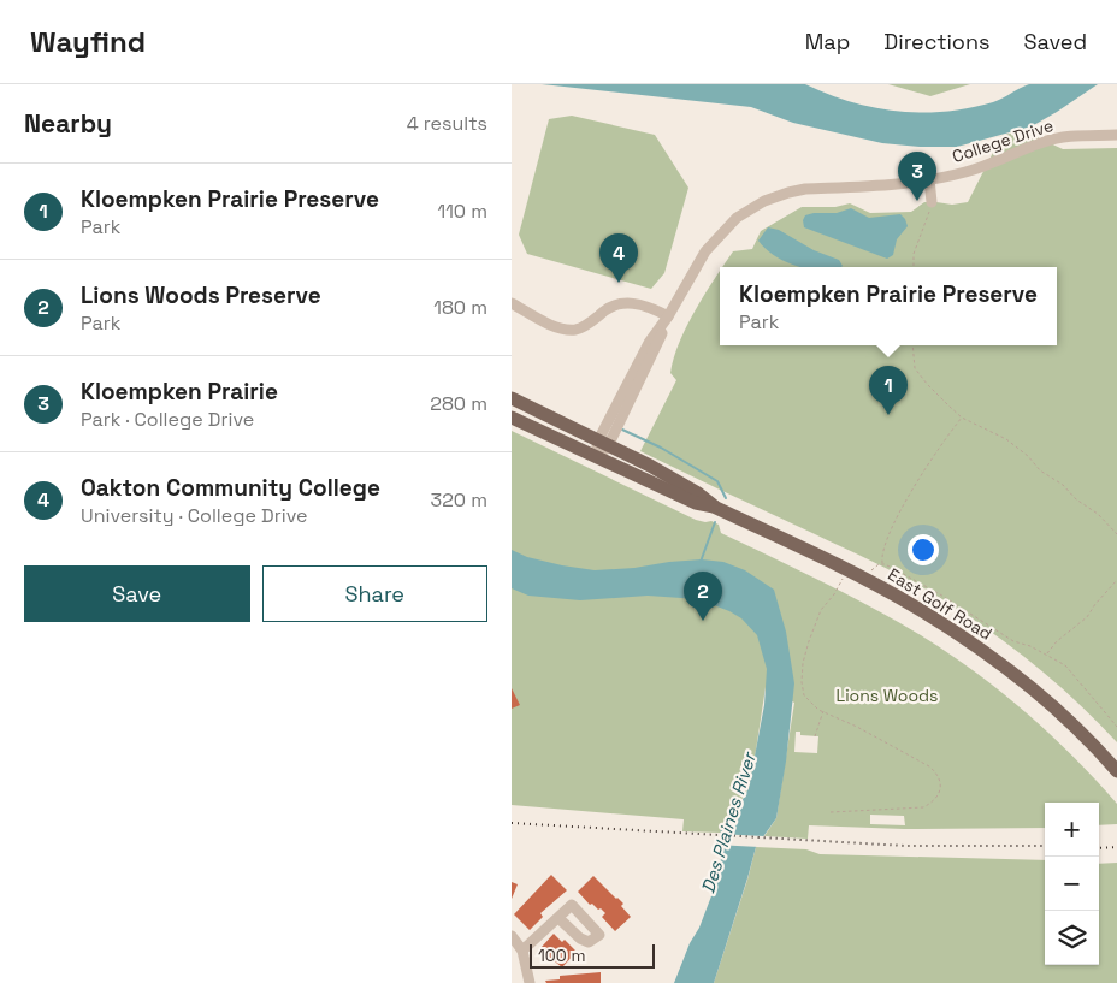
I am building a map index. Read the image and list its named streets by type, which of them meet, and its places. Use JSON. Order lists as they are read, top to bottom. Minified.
{"streets":{"main road":["East Golf Road"],"street":["College Drive"]},"crossings":[["College Drive","East Golf Road"]],"water":["Des Plaines River"],"parks":["Lions Woods"],"scale_bar":"100 m","page":{"header":"Wayfind","nav":["Map","Directions","Saved"],"heading":["Nearby","4 results"],"pins":["3","4","1","2"],"list":[{"mark":"1","name":"Kloempken Prairie Preserve","note":"Park","value":"110 m"},{"mark":"2","name":"Lions Woods Preserve","note":"Park","value":"180 m"},{"mark":"3","name":"Kloempken Prairie","note":"Park · College Drive","value":"280 m"},{"mark":"4","name":"Oakton Community College","note":"University · College Drive","value":"320 m"}],"popup":["Kloempken Prairie Preserve","Park"],"buttons":["Save","Share"],"map_buttons":["+","−"],"scale":"100 m"}}
